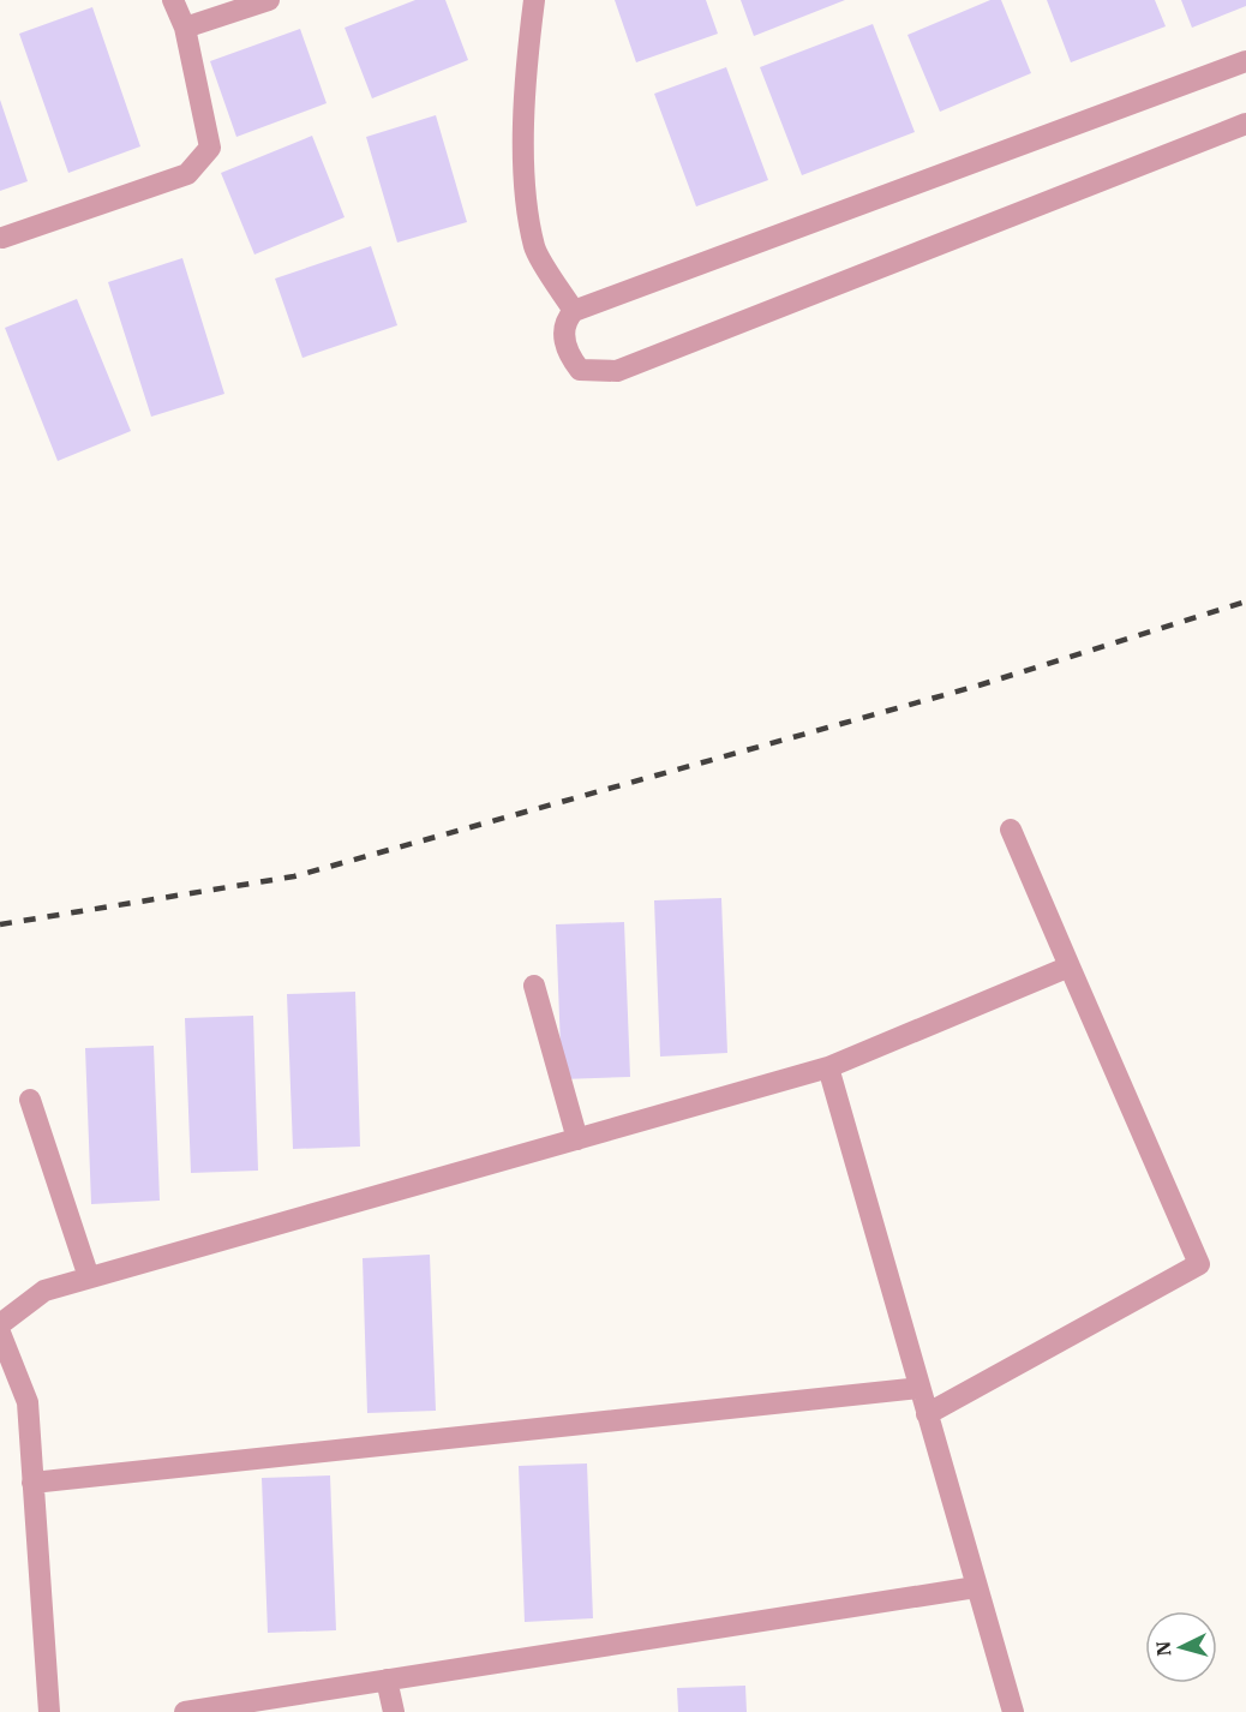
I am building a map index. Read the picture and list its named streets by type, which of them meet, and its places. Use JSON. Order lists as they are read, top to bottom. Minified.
{"north":"left"}
